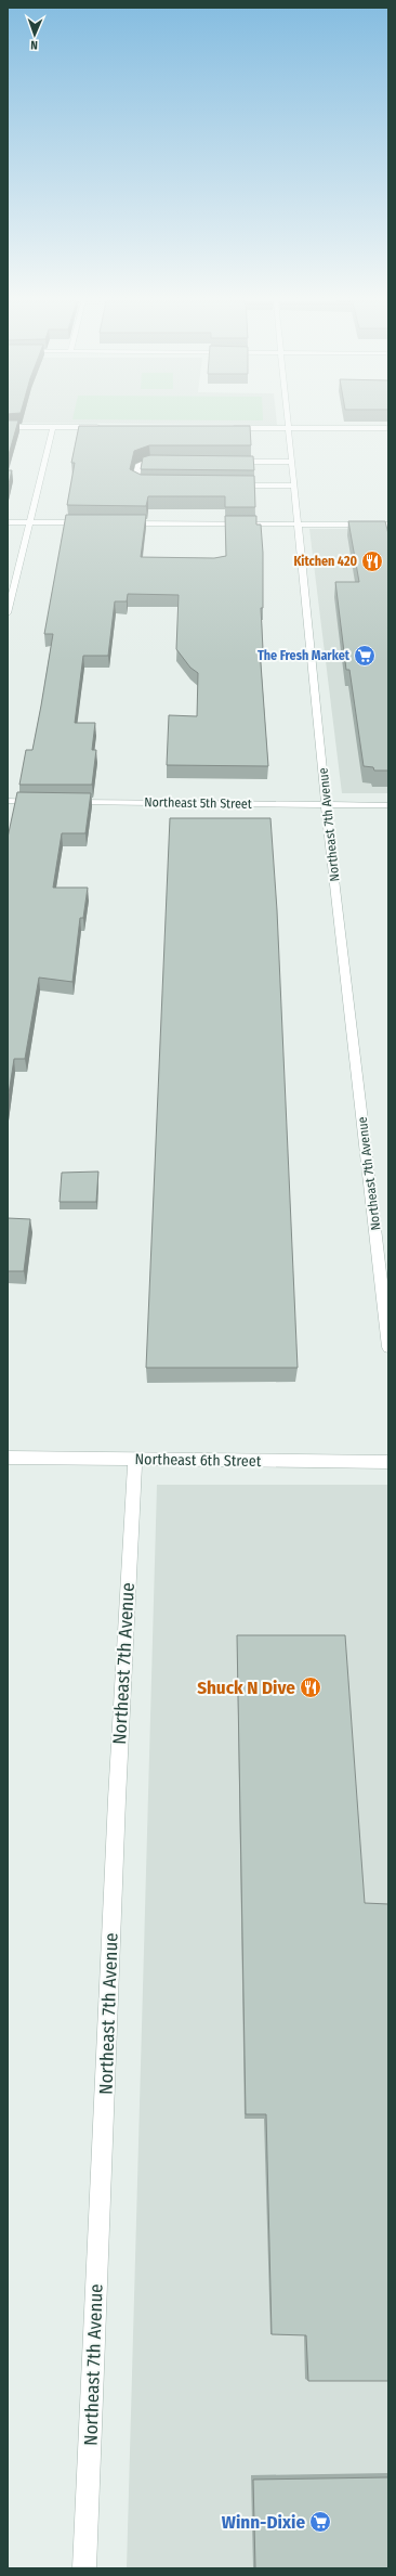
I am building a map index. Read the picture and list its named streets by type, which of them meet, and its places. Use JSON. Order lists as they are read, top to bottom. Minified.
{"streets":{"street":["Northeast 5th Street","Northeast 7th Avenue","Northeast 6th Street"]},"crossings":[["Northeast 5th Street","Northeast 7th Avenue"],["Northeast 7th Avenue","Northeast 6th Street"]],"places":{"restaurant":["Kitchen 420","Shuck N Dive"],"supermarket":["The Fresh Market","Winn-Dixie"]},"north":"bottom"}
